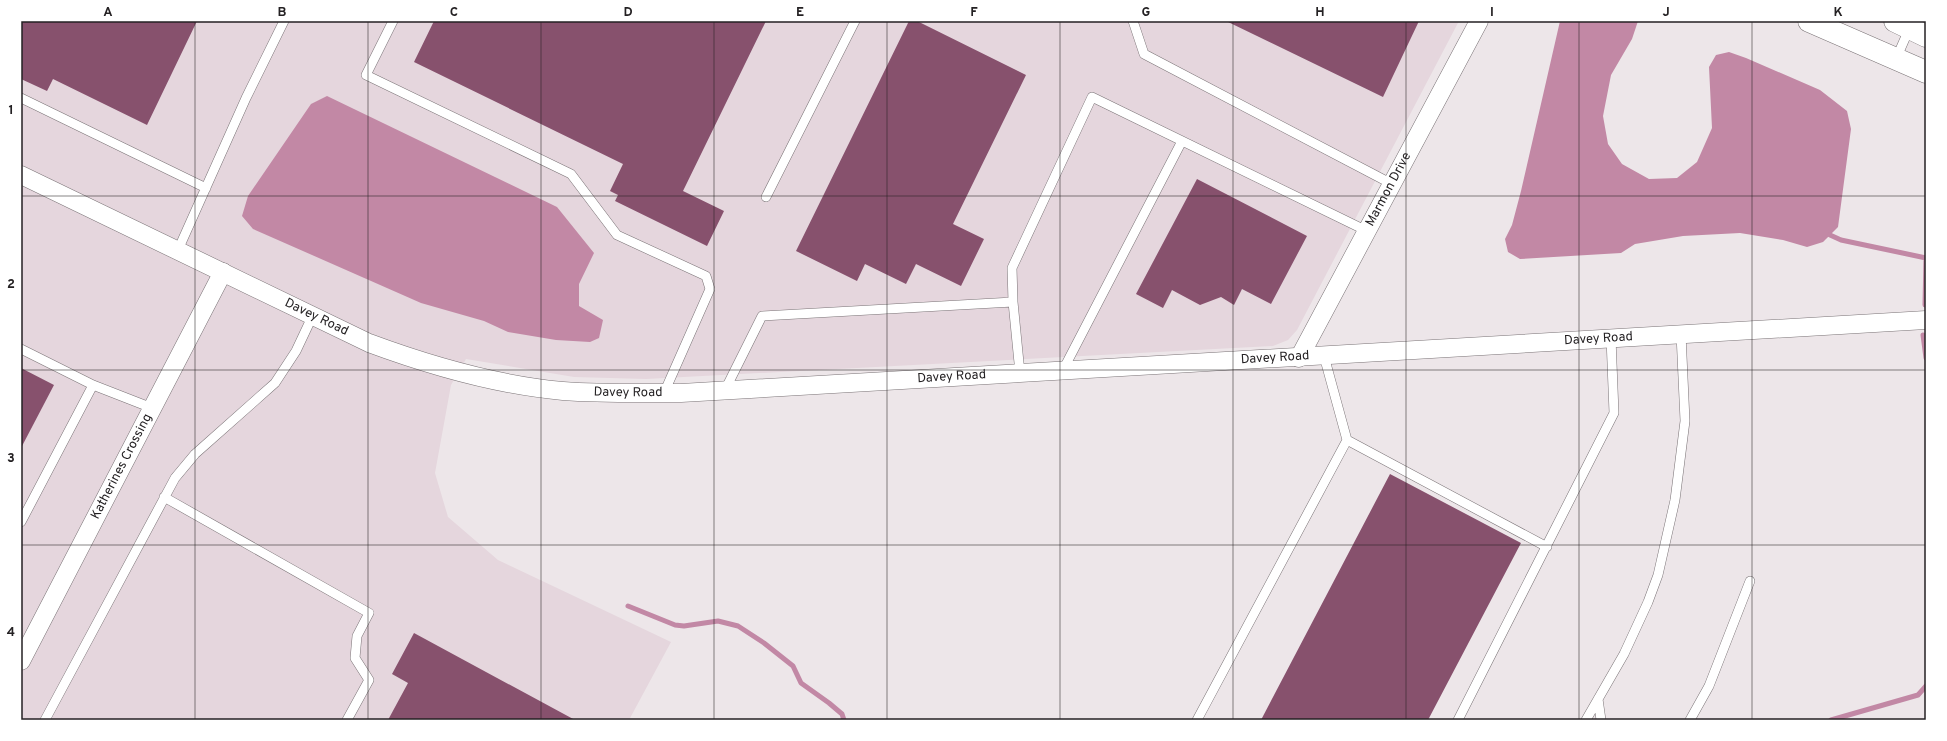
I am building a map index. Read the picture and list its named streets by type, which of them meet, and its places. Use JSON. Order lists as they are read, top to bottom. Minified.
{"streets":{"street":["Marmon Drive","Davey Road","Katherines Crossing"]},"crossings":[["Marmon Drive","Davey Road"],["Davey Road","Katherines Crossing"]],"grid":{"columns":["A","B","C","D","E","F","G","H","I","J","K"],"rows":["1","2","3","4"]}}
